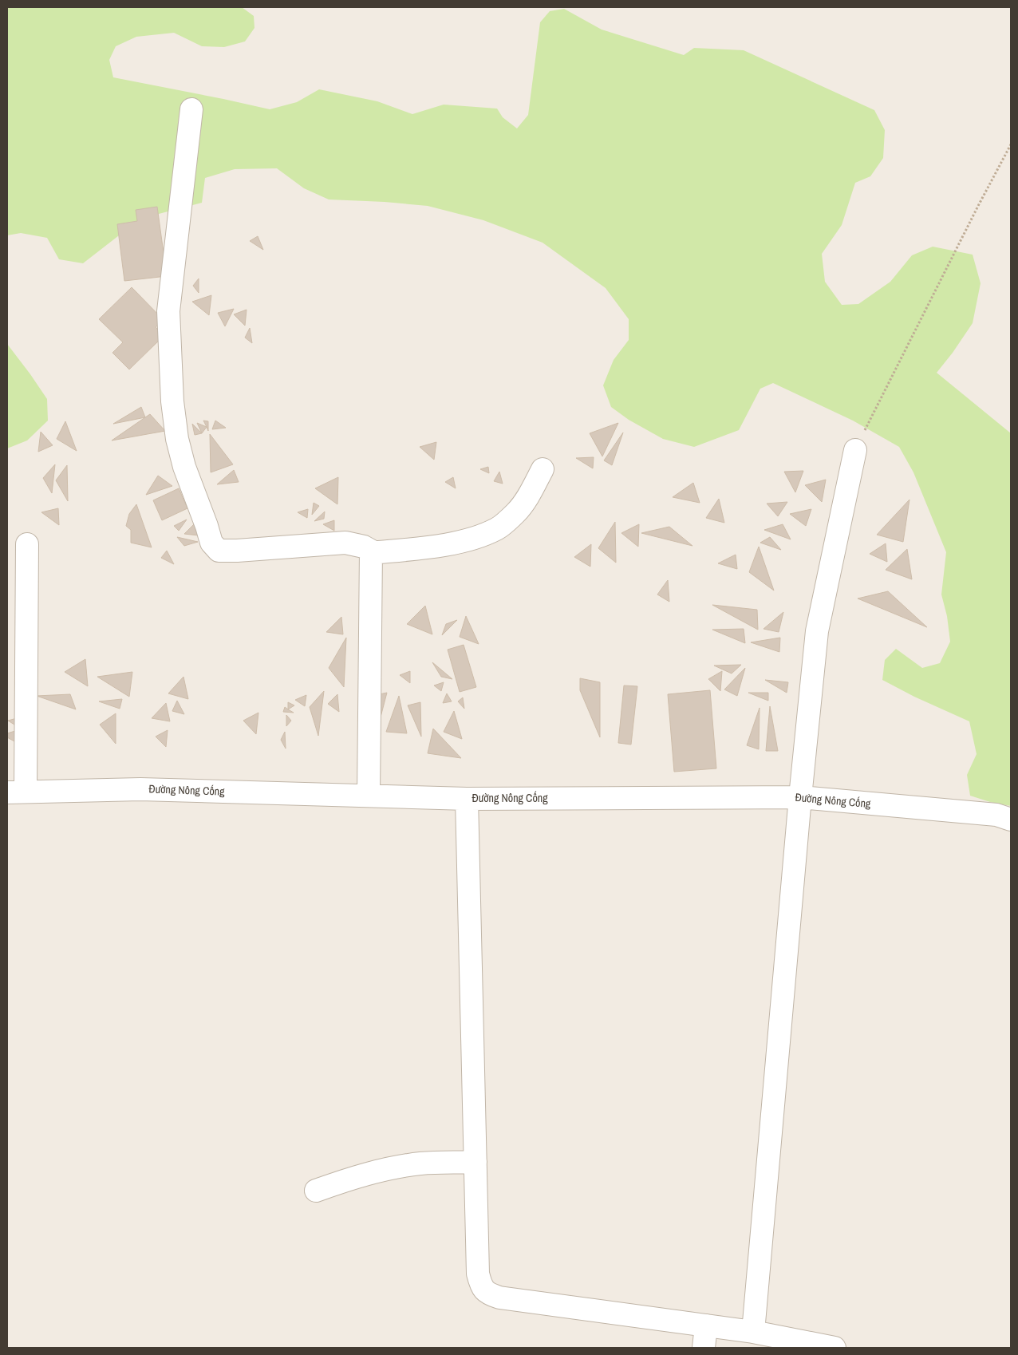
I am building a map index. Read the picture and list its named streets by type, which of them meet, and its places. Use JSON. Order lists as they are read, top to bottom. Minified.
{"streets":{"street":["Đường Nông Cống"]}}
